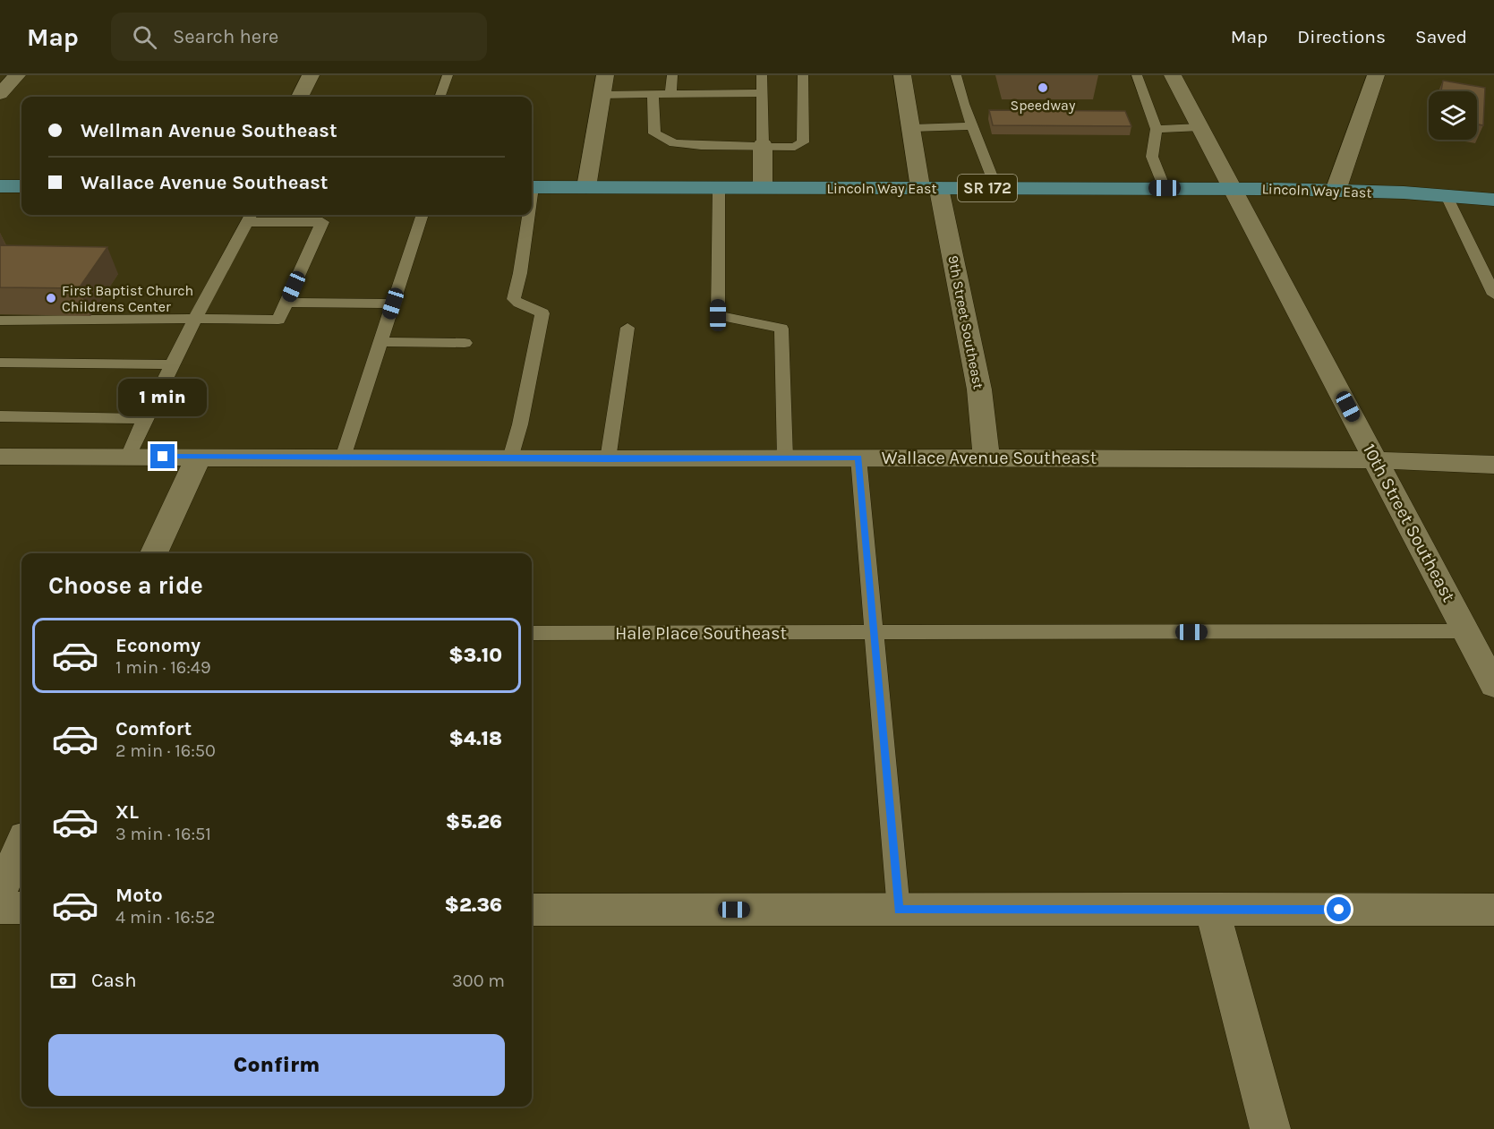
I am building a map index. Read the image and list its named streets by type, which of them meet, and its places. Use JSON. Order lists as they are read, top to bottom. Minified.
{"streets":{"main road":["Lincoln Way East","SR 172"],"street":["9th Street Southeast","Wallace Avenue Southeast","10th Street Southeast"],"lane":["Hale Place Southeast"]},"crossings":[["Lincoln Way East","9th Street Southeast"],["Lincoln Way East","10th Street Southeast"],["9th Street Southeast","Wallace Avenue Southeast"],["Wallace Avenue Southeast","10th Street Southeast"],["10th Street Southeast","Hale Place Southeast"]],"places":["Speedway","First Baptist Church Childrens Center"],"page":{"header":"Map","search":"Search here","nav":["Map","Directions","Saved"],"banner":["Wellman Avenue Southeast","Wallace Avenue Southeast"],"bubble":"1 min","heading":"Choose a ride","list":[{"name":"Economy","note":"1 min · 16:49","value":"$3.10"},{"name":"Comfort","note":"2 min · 16:50","value":"$4.18"},{"name":"XL","note":"3 min · 16:51","value":"$5.26"},{"name":"Moto","note":"4 min · 16:52","value":"$2.36"}],"pay":["Cash","300 m"],"buttons":"Confirm"}}
